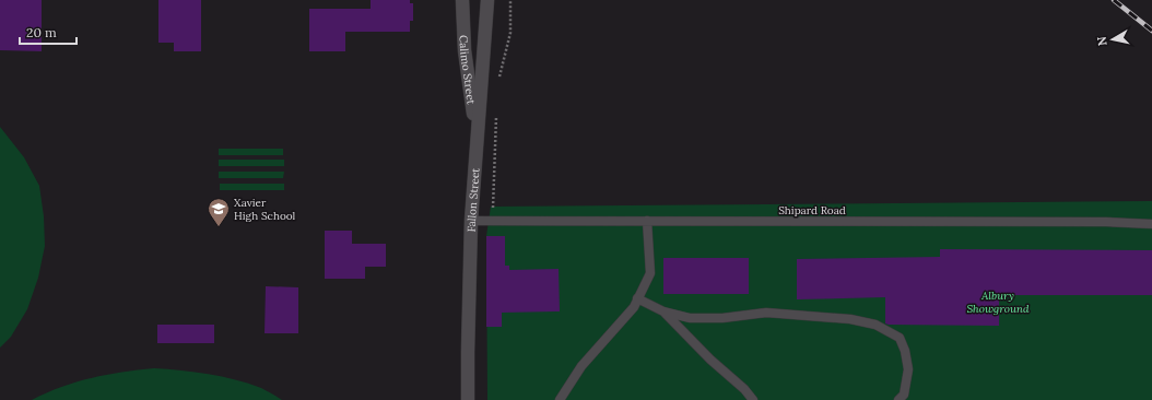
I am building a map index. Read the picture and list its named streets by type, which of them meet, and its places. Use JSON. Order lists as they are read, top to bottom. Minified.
{"streets":{"street":["Calimo Street","Fallon Street"],"lane":["Shipard Road"]},"crossings":[["Calimo Street","Fallon Street"],["Fallon Street","Shipard Road"]],"parks":["Albury Showground"],"places":{"school or university":["Xavier High School"]},"scale_bar":"20 m","north":"left"}
